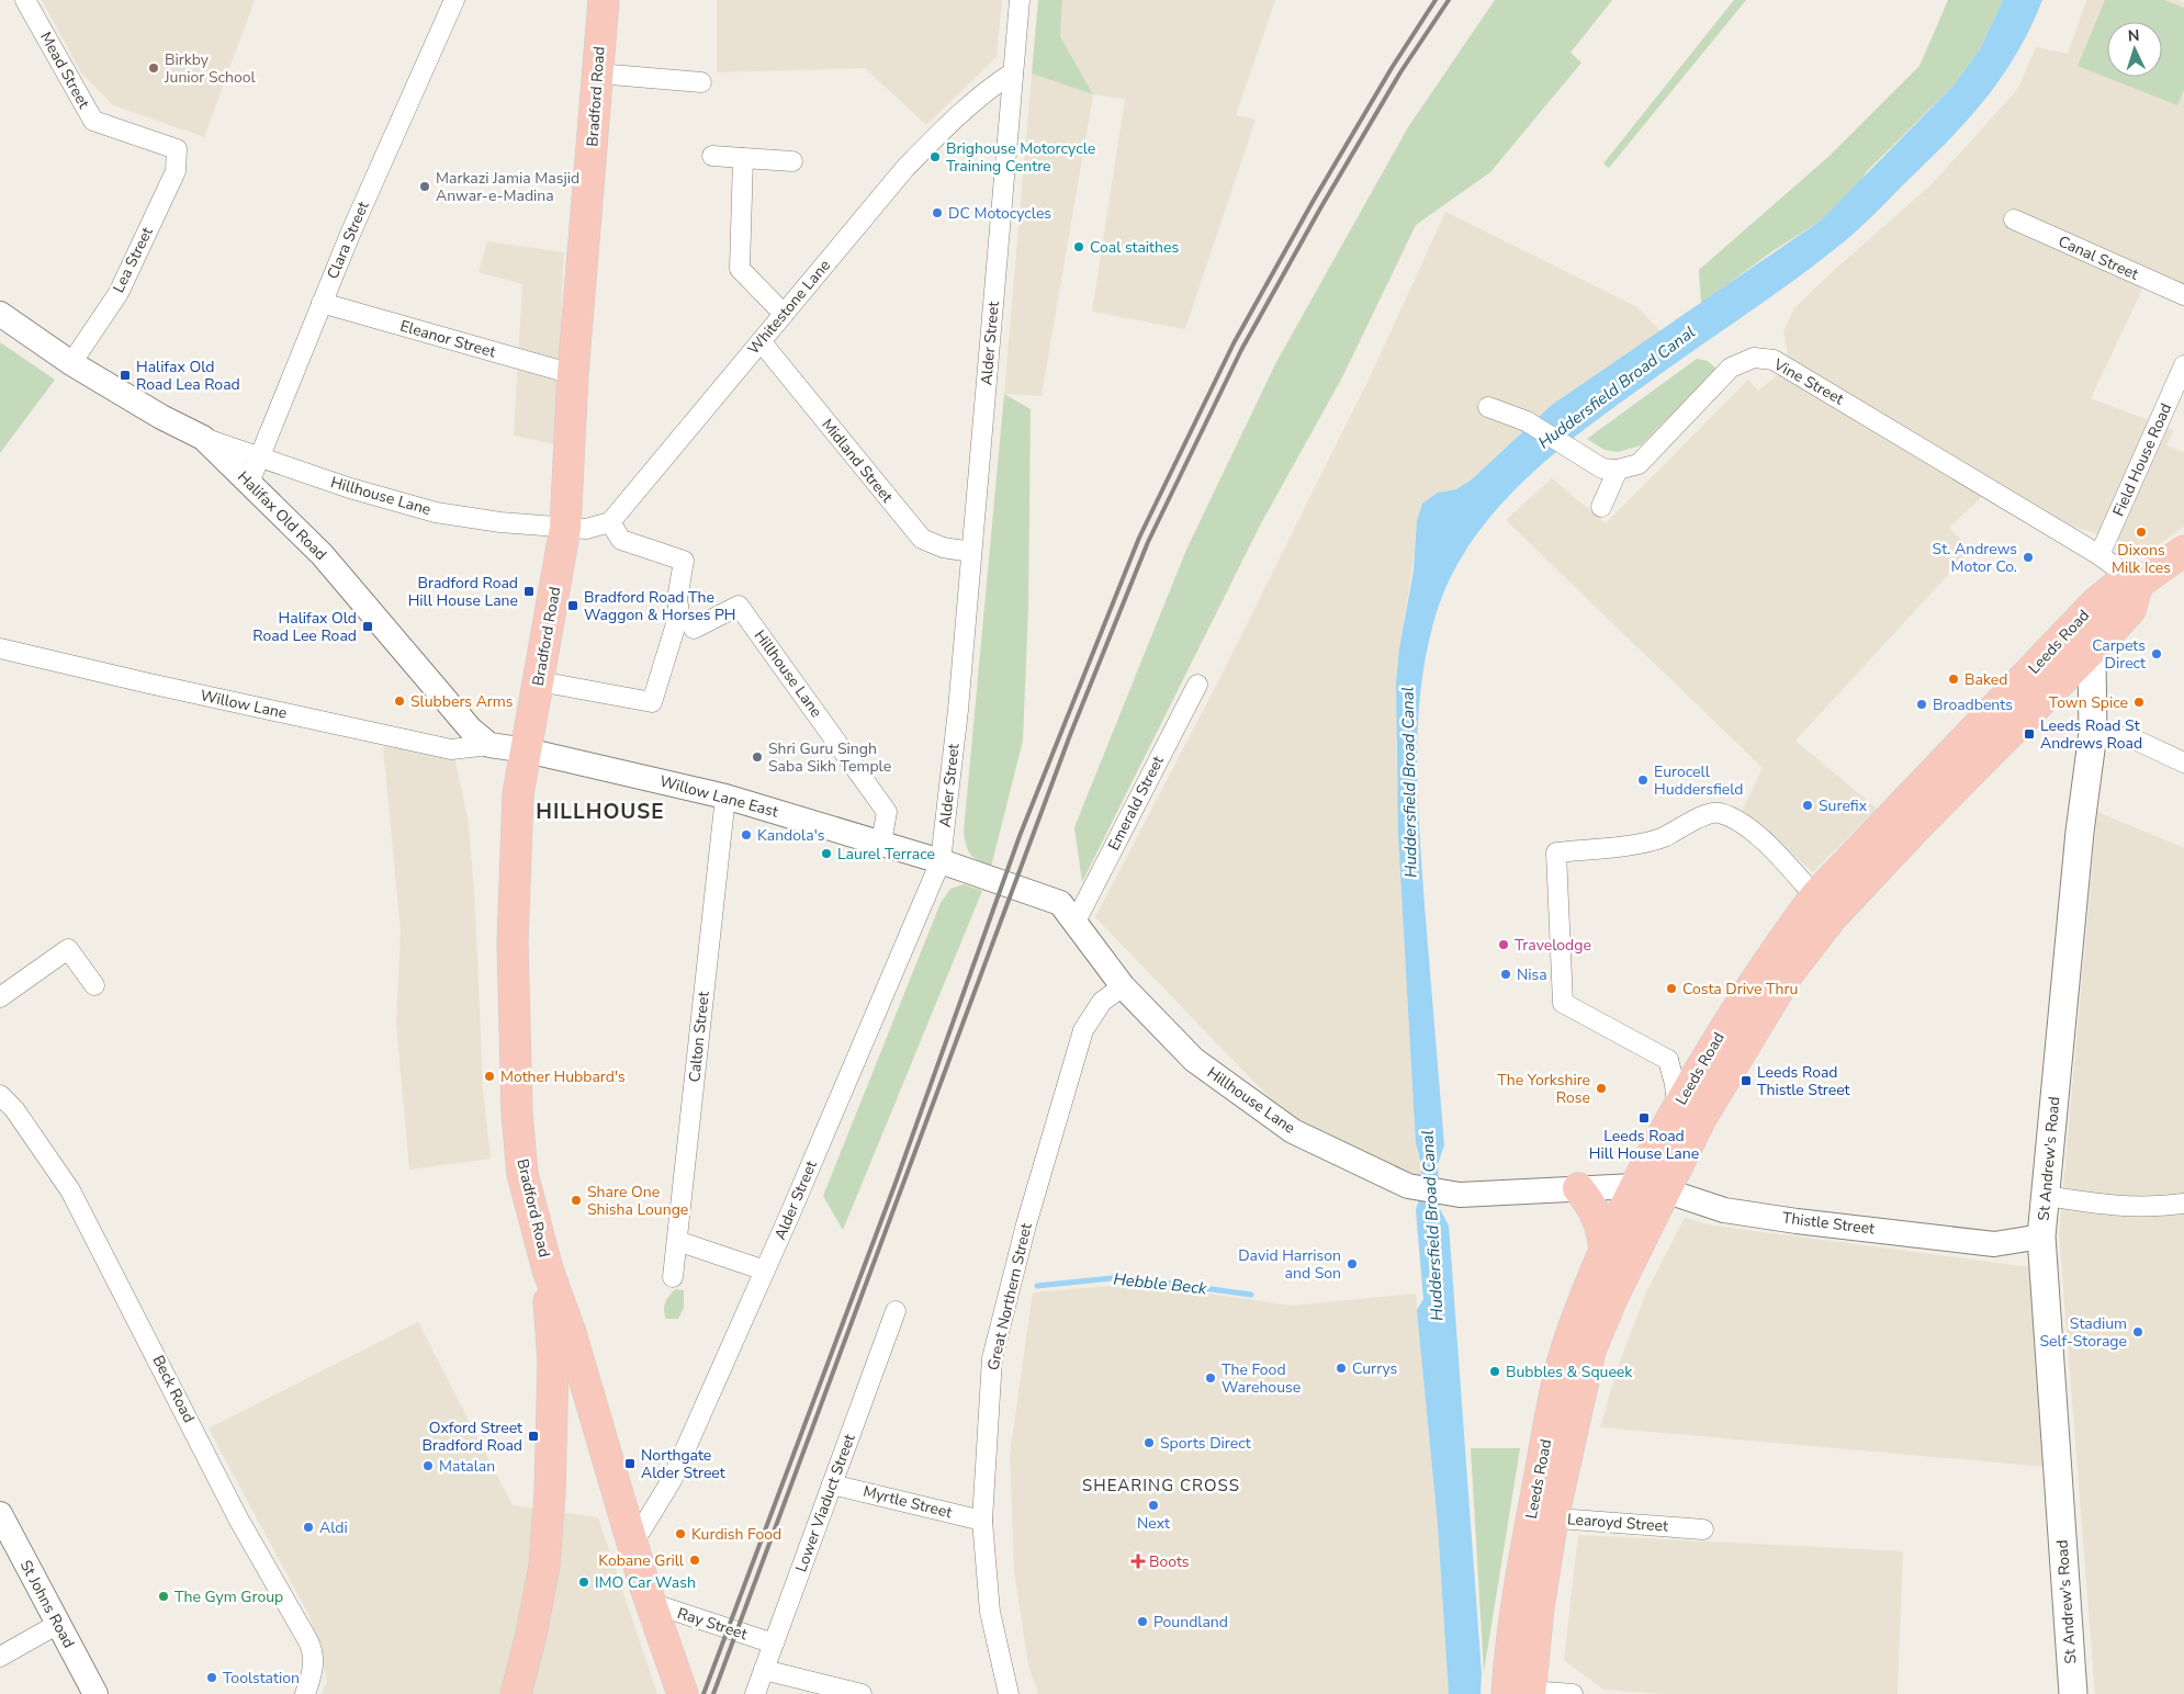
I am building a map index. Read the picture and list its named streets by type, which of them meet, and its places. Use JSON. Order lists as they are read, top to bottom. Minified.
{"streets":{"main road":["Bradford Road","Leeds Road","St Andrew's Road"],"street":["Mead Street","Clara Street","Canal Street","Lea Street","Whitestone Lane","Eleanor Street","Alder Street","Vine Street","Field House Road","Midland Street","Hillhouse Lane","Halifax Old Road","Willow Lane","Willow Lane East","Emerald Street","Calton Street","Thistle Street","Great Northern Street","Beck Road","Myrtle Street","Lower Viaduct Street","Learoyd Street","St Johns Road","Ray Street"]},"crossings":[["Mead Street","Lea Street"],["Bradford Road","Eleanor Street"],["Bradford Road","Alder Street"],["Bradford Road","Hillhouse Lane"],["Bradford Road","Willow Lane East"],["Bradford Road","Ray Street"],["Clara Street","Eleanor Street"],["Clara Street","Hillhouse Lane"],["Clara Street","Halifax Old Road"],["Lea Street","Halifax Old Road"],["Whitestone Lane","Alder Street"],["Whitestone Lane","Midland Street"],["Alder Street","Midland Street"],["Alder Street","Hillhouse Lane"],["Alder Street","Willow Lane East"],["Vine Street","Field House Road"],["Vine Street","Leeds Road"],["Hillhouse Lane","Halifax Old Road"],["Hillhouse Lane","Leeds Road"],["Hillhouse Lane","Willow Lane East"],["Hillhouse Lane","Emerald Street"],["Hillhouse Lane","Thistle Street"],["Hillhouse Lane","Great Northern Street"],["Halifax Old Road","Willow Lane"],["Leeds Road","St Andrew's Road"],["Leeds Road","Thistle Street"],["Leeds Road","Learoyd Street"],["Willow Lane East","Calton Street"],["St Andrew's Road","Thistle Street"],["Great Northern Street","Myrtle Street"],["Myrtle Street","Lower Viaduct Street"],["Lower Viaduct Street","Ray Street"]],"districts":["HILLHOUSE","SHEARING CROSS"],"water":["Huddersfield Broad Canal","Hebble Beck"],"places":{"other":["Birkby Junior School","Brighouse Motorcycle Training Centre","Markazi Jamia Masjid Anwar-e-Madina","DC Motocycles","Coal staithes","Dixons Milk Ices","St. Andrews Motor Co.","Carpets Direct","Baked","Slubbers Arms","Town Spice","Broadbents","Shri Guru Singh Saba Sikh Temple","Eurocell Huddersfield","Surefix","Kandola's","Laurel Terrace","Travelodge","Nisa","Costa Drive Thru","Mother Hubbard's","The Yorkshire Rose","Share One Shisha Lounge","David Harrison and Son","Stadium Self-Storage","Currys","Bubbles & Squeek","The Food Warehouse","Sports Direct","Matalan","Next","Aldi","Kurdish Food","Kobane Grill","IMO Car Wash","The Gym Group","Poundland","Toolstation"],"transit":["Halifax Old Road Lea Road","Bradford Road Hill House Lane","Bradford Road The Waggon & Horses PH","Halifax Old Road Lee Road","Leeds Road St Andrews Road","Leeds Road Thistle Street","Leeds Road Hill House Lane","Oxford Street Bradford Road","Northgate Alder Street"],"health":["Boots"]},"north":"top"}
